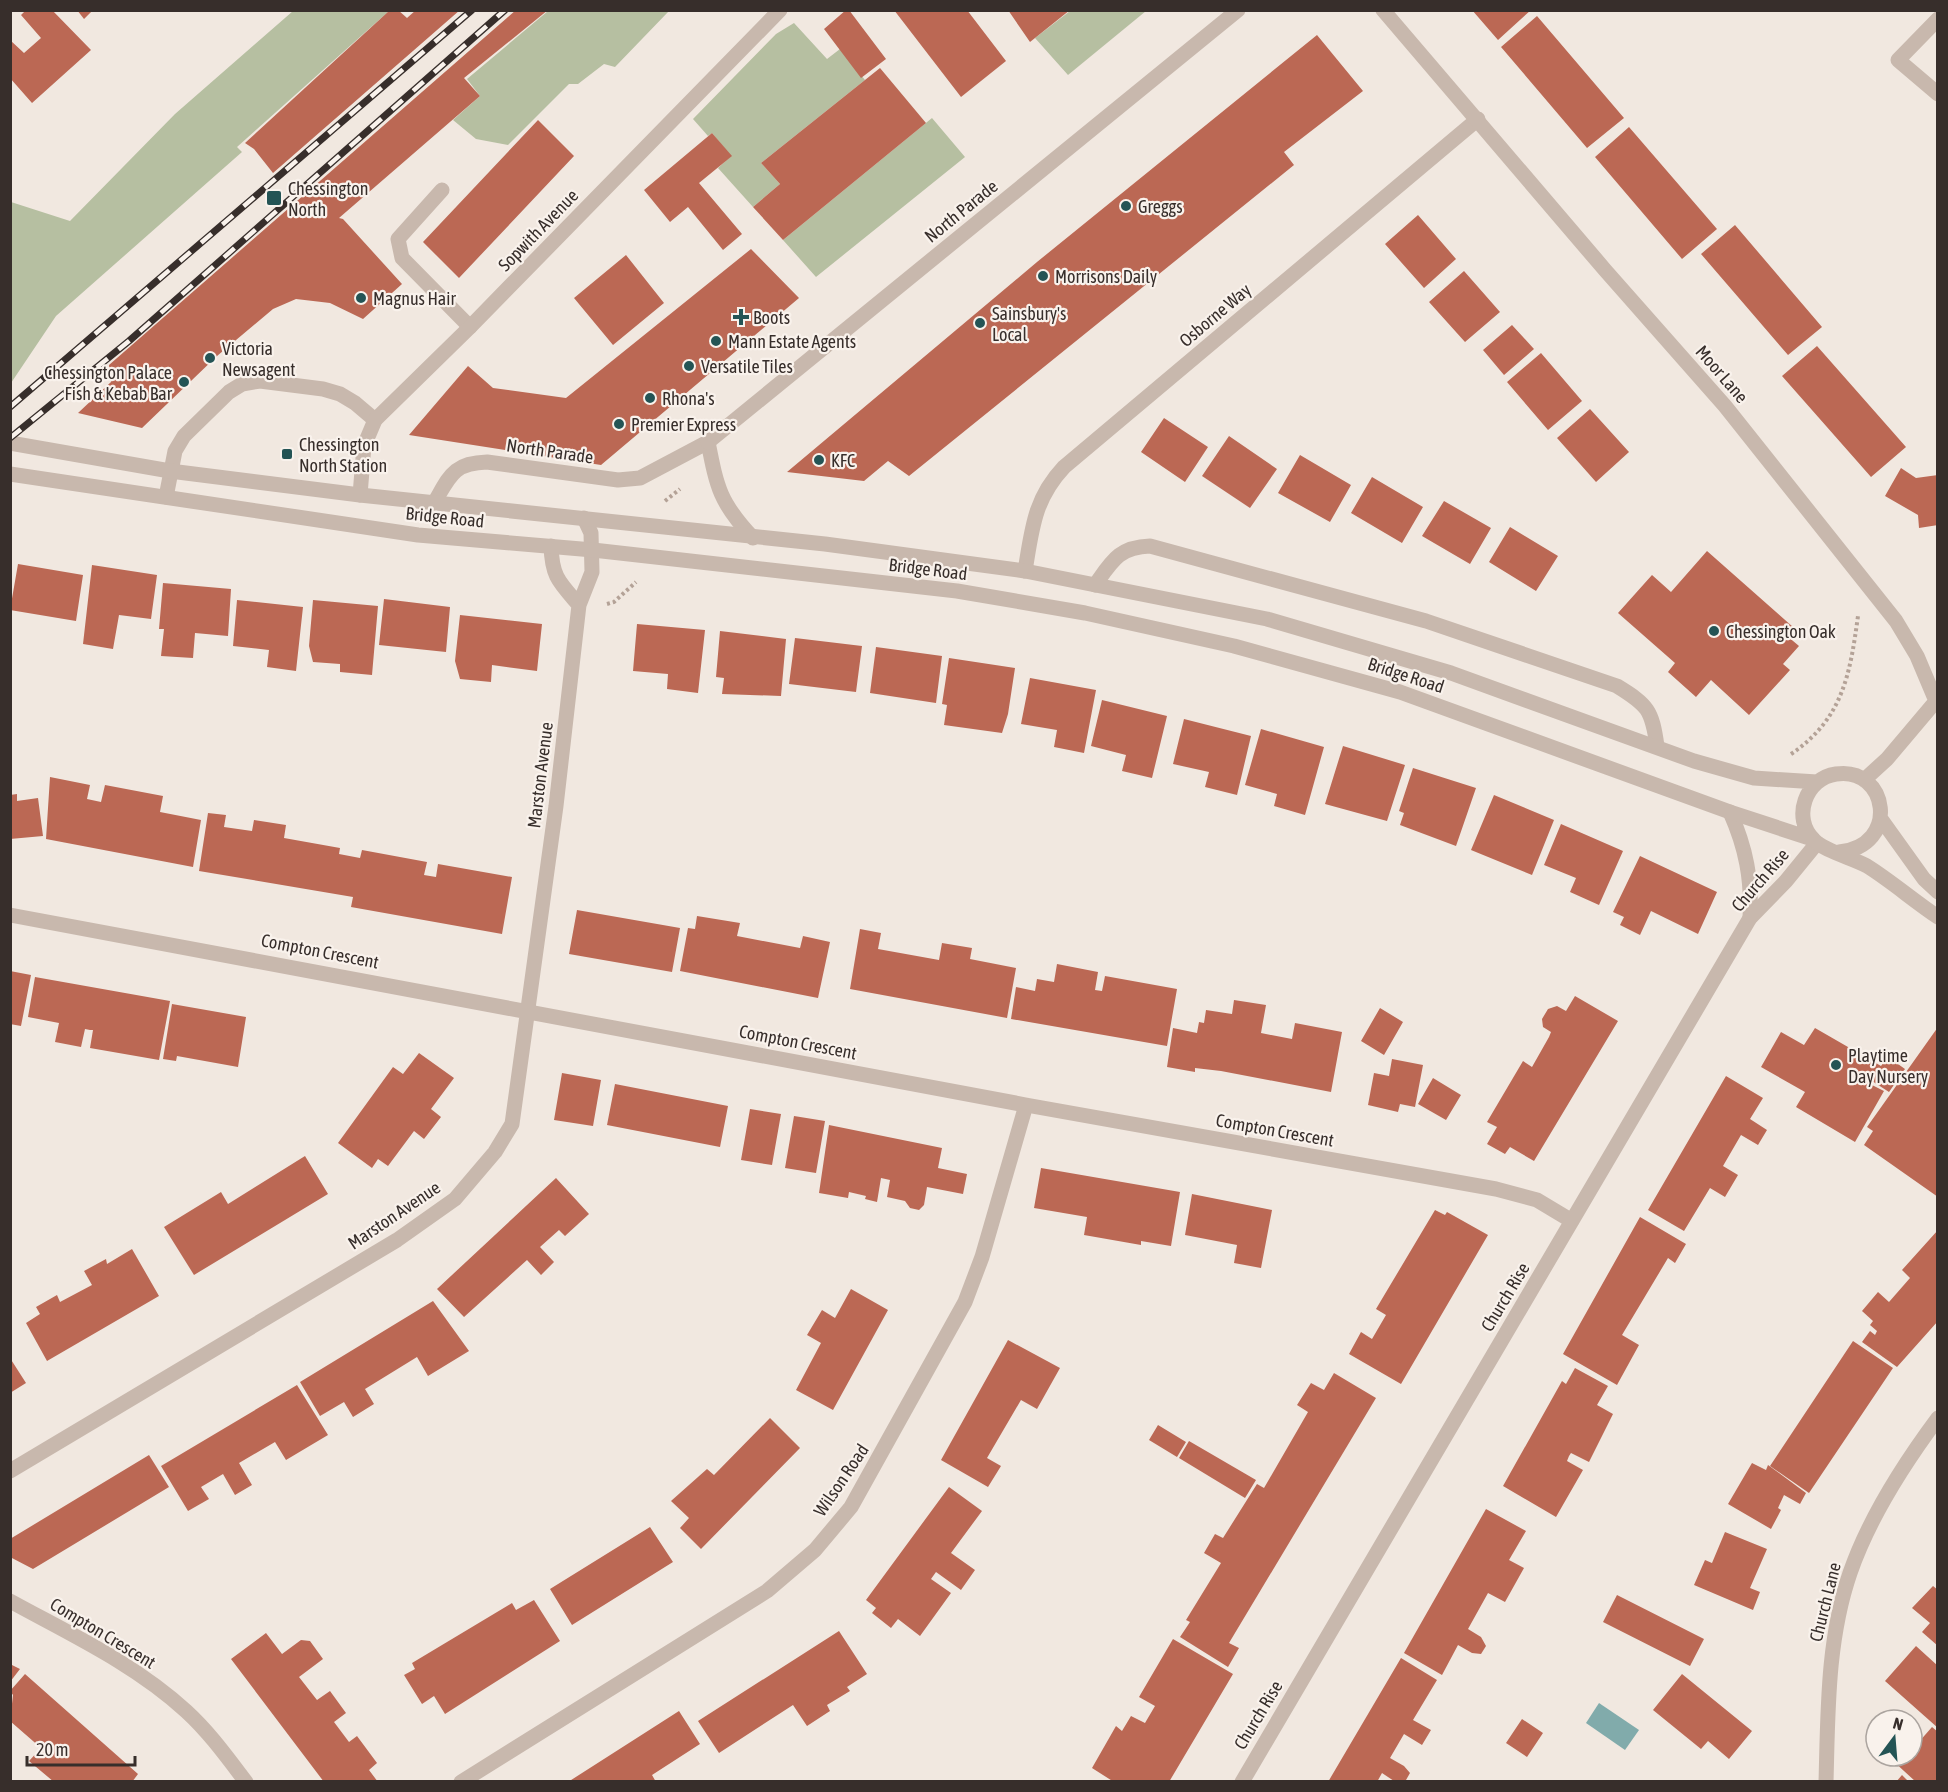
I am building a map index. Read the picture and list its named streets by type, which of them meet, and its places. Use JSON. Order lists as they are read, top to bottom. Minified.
{"streets":{"street":["North Parade","Sopwith Avenue","Osborne Way","Moor Lane","Bridge Road","Marston Avenue","Church Rise","Compton Crescent","Wilson Road","Church Lane"]},"crossings":[["North Parade","Bridge Road"],["Sopwith Avenue","Bridge Road"],["Osborne Way","Moor Lane"],["Osborne Way","Bridge Road"],["Moor Lane","Bridge Road"],["Moor Lane","Church Rise"],["Bridge Road","Marston Avenue"],["Bridge Road","Church Rise"],["Marston Avenue","Compton Crescent"],["Church Rise","Compton Crescent"],["Compton Crescent","Wilson Road"]],"places":{"transit":["Chessington North","Chessington North Station"],"other":["Greggs","Morrisons Daily","Magnus Hair","Sainsbury's Local","Mann Estate Agents","Victoria Newsagent","Versatile Tiles","Chessington Palace Fish & Kebab Bar","Rhona's","Premier Express","KFC","Chessington Oak","Playtime Day Nursery"],"health":["Boots"]},"scale_bar":"20 m","north":"top"}
